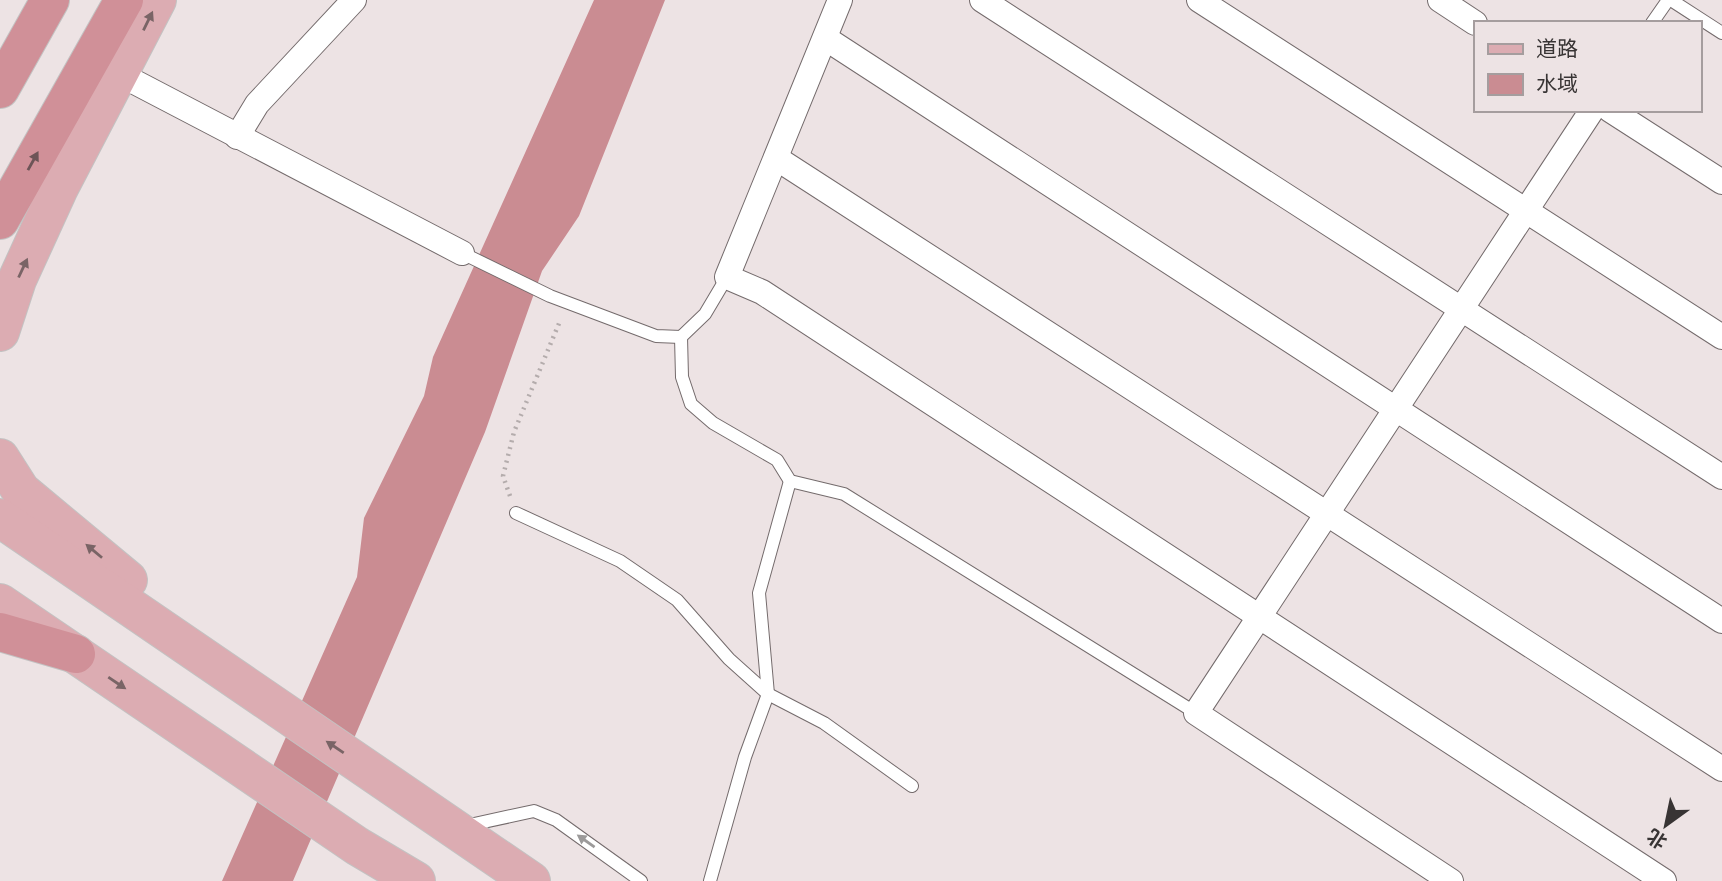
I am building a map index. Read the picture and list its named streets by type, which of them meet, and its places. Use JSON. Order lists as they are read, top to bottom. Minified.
{"legend":["道路","水域"],"north":"bottom left"}
